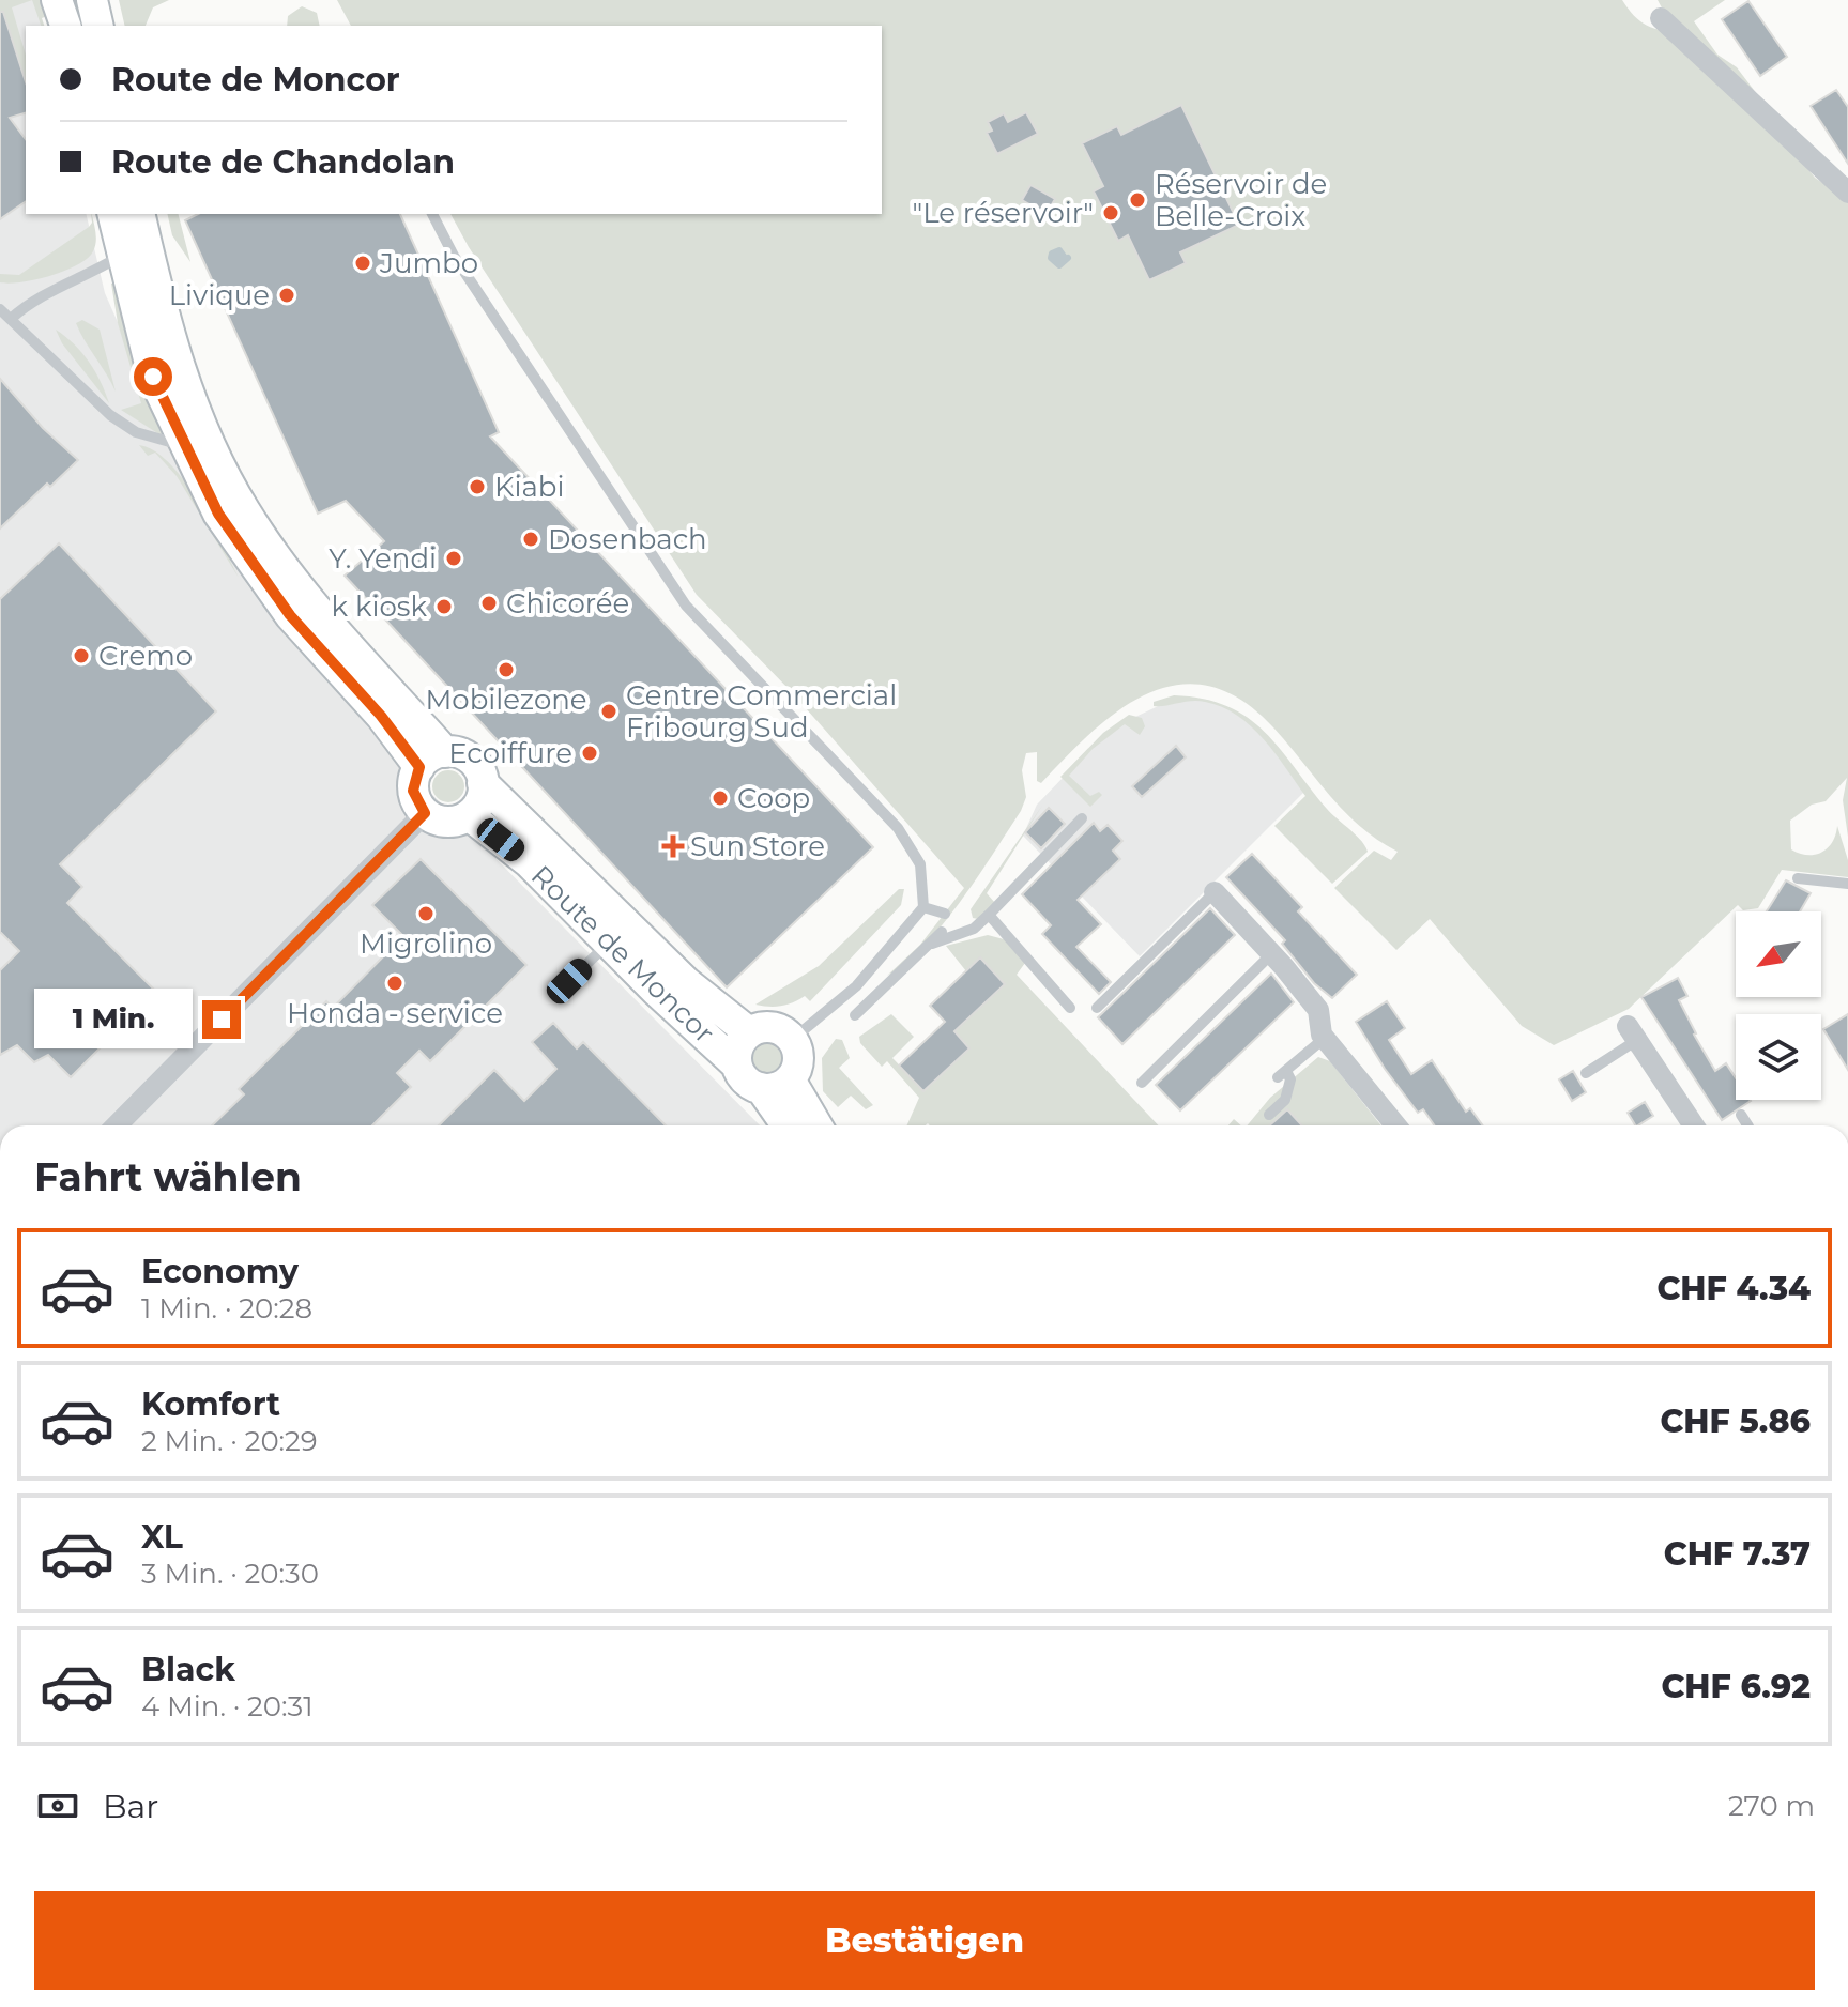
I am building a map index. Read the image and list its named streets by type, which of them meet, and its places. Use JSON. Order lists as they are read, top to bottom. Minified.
{"streets":{"main road":["Route de Moncor"]},"places":{"other":["Réservoir de Belle-Croix","\"Le réservoir\"","Jumbo","Livique","Kiabi","Dosenbach","Y. Yendi","Chicorée","k kiosk","Cremo","Mobilezone","Centre Commercial Fribourg Sud","Ecoiffure","Coop","Migrolino","Honda - service"],"health":["Sun Store"]},"north":"bottom left","page":{"banner":["Route de Moncor","Route de Chandolan"],"bubble":"1 Min.","heading":"Fahrt wählen","list":[{"name":"Economy","note":"1 Min. · 20:28","value":"CHF 4.34"},{"name":"Komfort","note":"2 Min. · 20:29","value":"CHF 5.86"},{"name":"XL","note":"3 Min. · 20:30","value":"CHF 7.37"},{"name":"Black","note":"4 Min. · 20:31","value":"CHF 6.92"}],"pay":["Bar","270 m"],"buttons":"Bestätigen"}}
